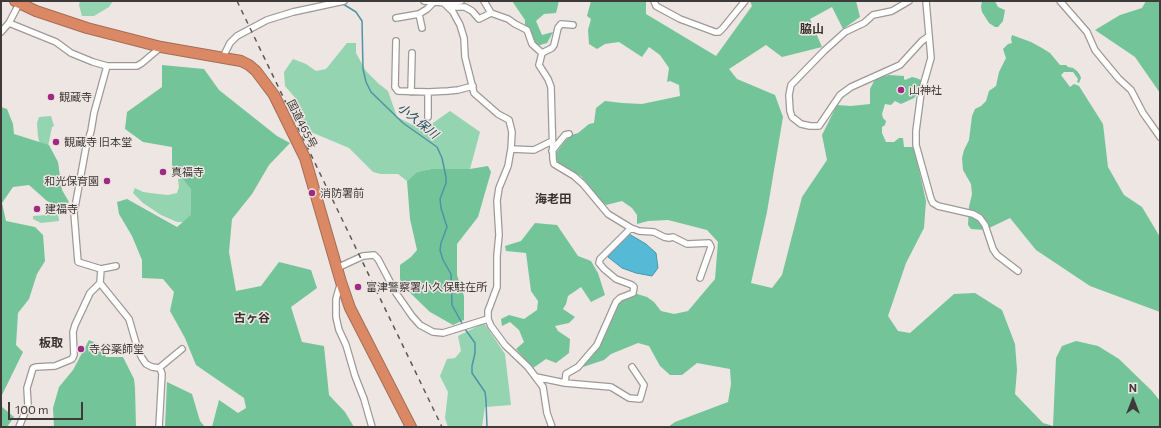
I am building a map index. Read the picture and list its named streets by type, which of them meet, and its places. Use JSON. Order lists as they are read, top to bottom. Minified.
{"streets":{"highway":["国道465号"]},"districts":["脇山","海老田","古ヶ谷","板取"],"water":["小久保川"],"places":["山神社","観蔵寺","観蔵寺 旧本堂","真福寺","和光保育園","消防署前","建福寺","富津警察署小久保駐在所","寺谷薬師堂"],"scale_bar":"100 m","north":"top"}
